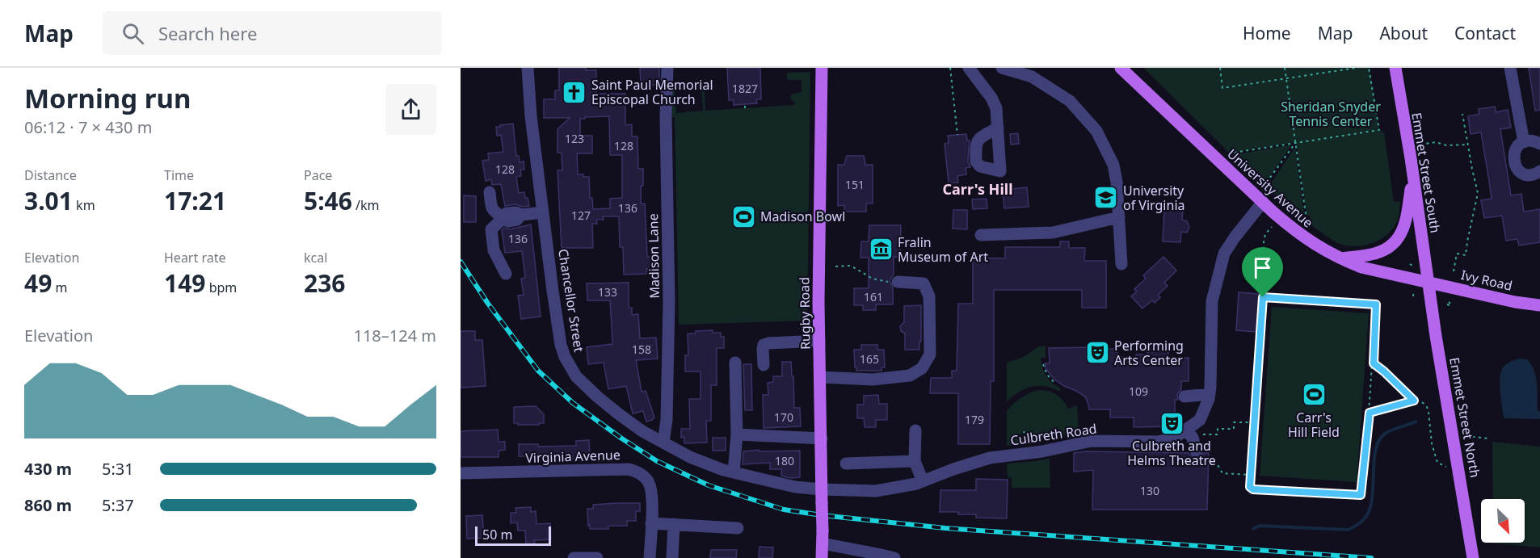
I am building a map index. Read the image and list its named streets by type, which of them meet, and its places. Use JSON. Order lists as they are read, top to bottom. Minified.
{"streets":{"main road":["Emmet Street South","University Avenue","Ivy Road","Rugby Road","Emmet Street North"],"street":["Madison Lane","Chancellor Street","Culbreth Road","Virginia Avenue"]},"crossings":[["Emmet Street South","University Avenue"],["Emmet Street South","Ivy Road"],["Emmet Street South","Emmet Street North"],["University Avenue","Ivy Road"],["University Avenue","Emmet Street North"],["University Avenue","Culbreth Road"],["Madison Lane","Chancellor Street"],["Ivy Road","Emmet Street North"],["Chancellor Street","Rugby Road"],["Chancellor Street","Culbreth Road"],["Rugby Road","Culbreth Road"]],"districts":["Carr's Hill"],"parks":["Sheridan Snyder Tennis Center"],"places":{"church":["Saint Paul Memorial Episcopal Church"],"school or university":["University of Virginia"],"sports":["Madison Bowl","Carr's Hill Field"],"museum":["Fralin Museum of Art"],"theatre":["Performing Arts Center","Culbreth and Helms Theatre"]},"house_numbers":["1827","123","128","128","151","136","127","136","133","161","158","165","109","170","179","180","130"],"scale_bar":"50 m","north":"bottom right","page":{"header":"Map","search":"Search here","nav":["Home","Map","About","Contact"],"heading":["Morning run","06:12 · 7 × 430 m"],"stats":[["Distance","3.01 km"],["Time","17:21"],["Pace","5:46 /km"],["Elevation","49 m"],["Heart rate","149 bpm"],["kcal","236"]],"chart":["Elevation","118–124 m"],"list":[{"name":"430 m","note":"5:31"},{"name":"860 m","note":"5:37"}],"scale":"50 m"}}
